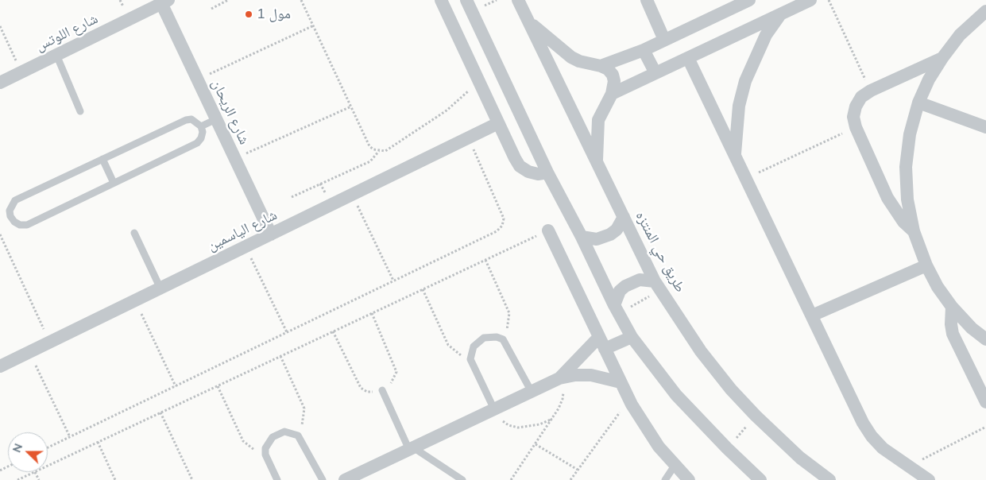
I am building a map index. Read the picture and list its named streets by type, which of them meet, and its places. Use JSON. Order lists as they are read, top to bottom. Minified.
{"streets":{"street":["شارع اللوتس","شارع الريحان","شارع الياسمين","طريق حي المنتزه"]},"crossings":[["شارع اللوتس","شارع الريحان"],["شارع الريحان","شارع الياسمين"]],"places":["مول 1"],"north":"left"}
